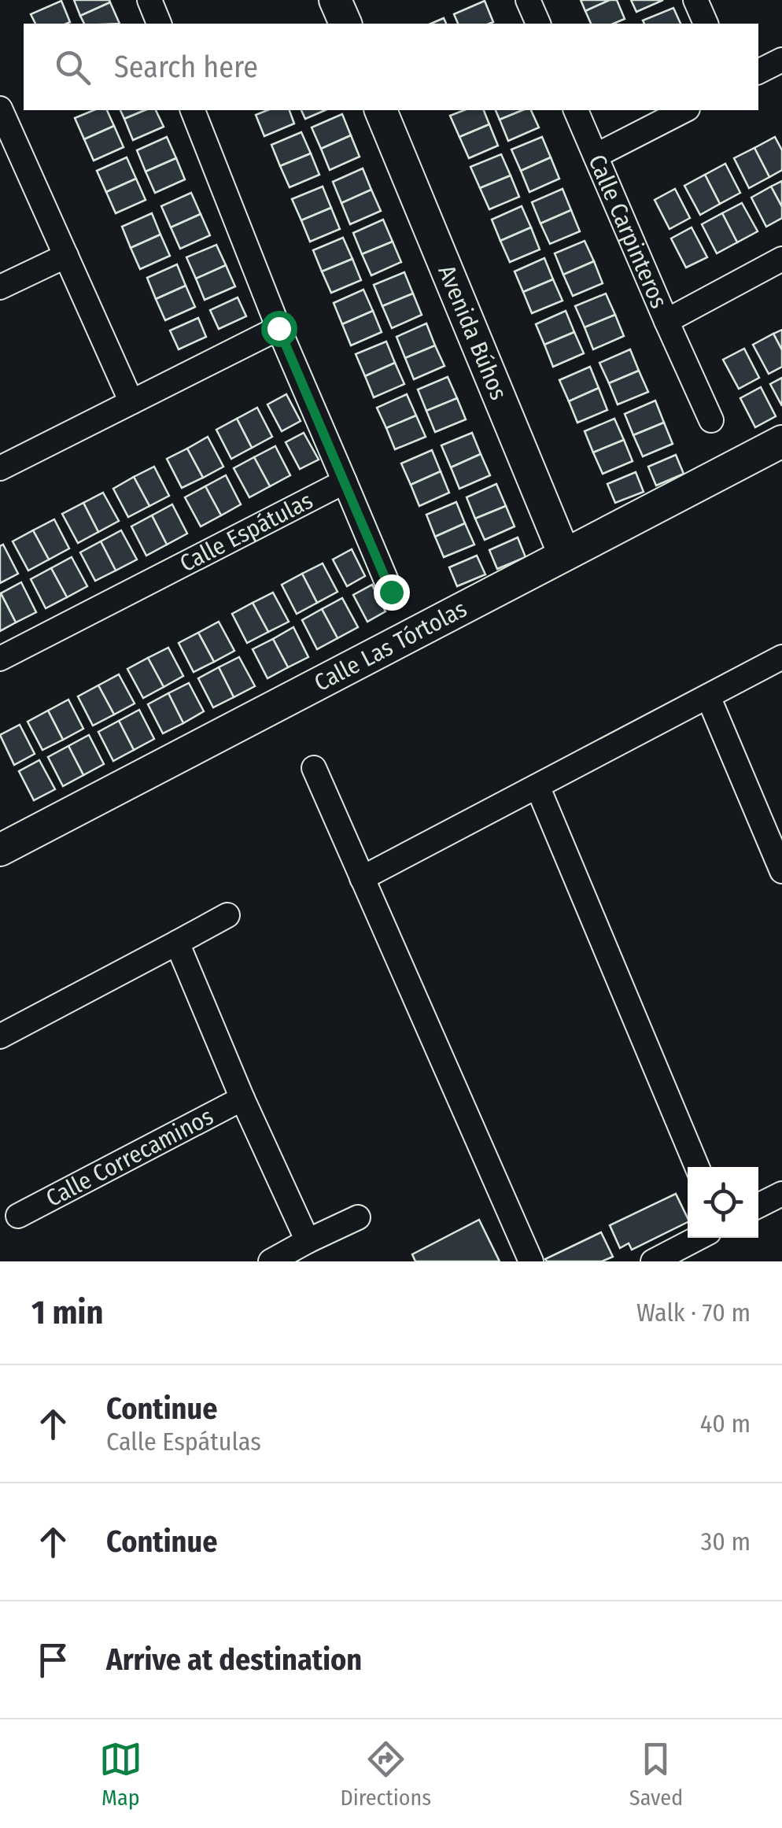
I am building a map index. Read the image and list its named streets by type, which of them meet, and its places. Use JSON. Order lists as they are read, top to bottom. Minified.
{"streets":{"street":["Calle Carpinteros","Avenida Búhos","Calle Espátulas","Calle Las Tórtolas","Calle Correcaminos"]},"crossings":[["Avenida Búhos","Calle Las Tórtolas"]],"page":{"search":"Search here","heading":["1 min","Walk · 70 m"],"list":[["Continue","Calle Espátulas","40 m"],["Continue","30 m"],"Arrive at destination"],"nav":["Map","Directions","Saved"]}}
